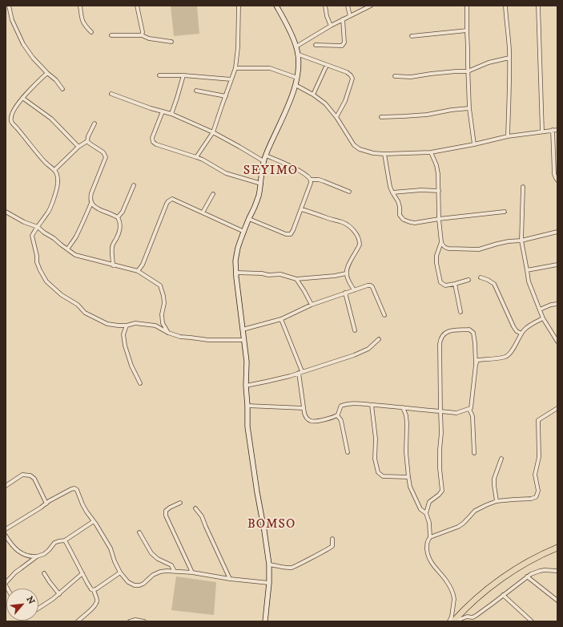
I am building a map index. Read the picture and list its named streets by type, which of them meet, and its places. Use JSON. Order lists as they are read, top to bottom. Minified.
{"districts":["SEYIMO","BOMSO"],"north":"top right"}
